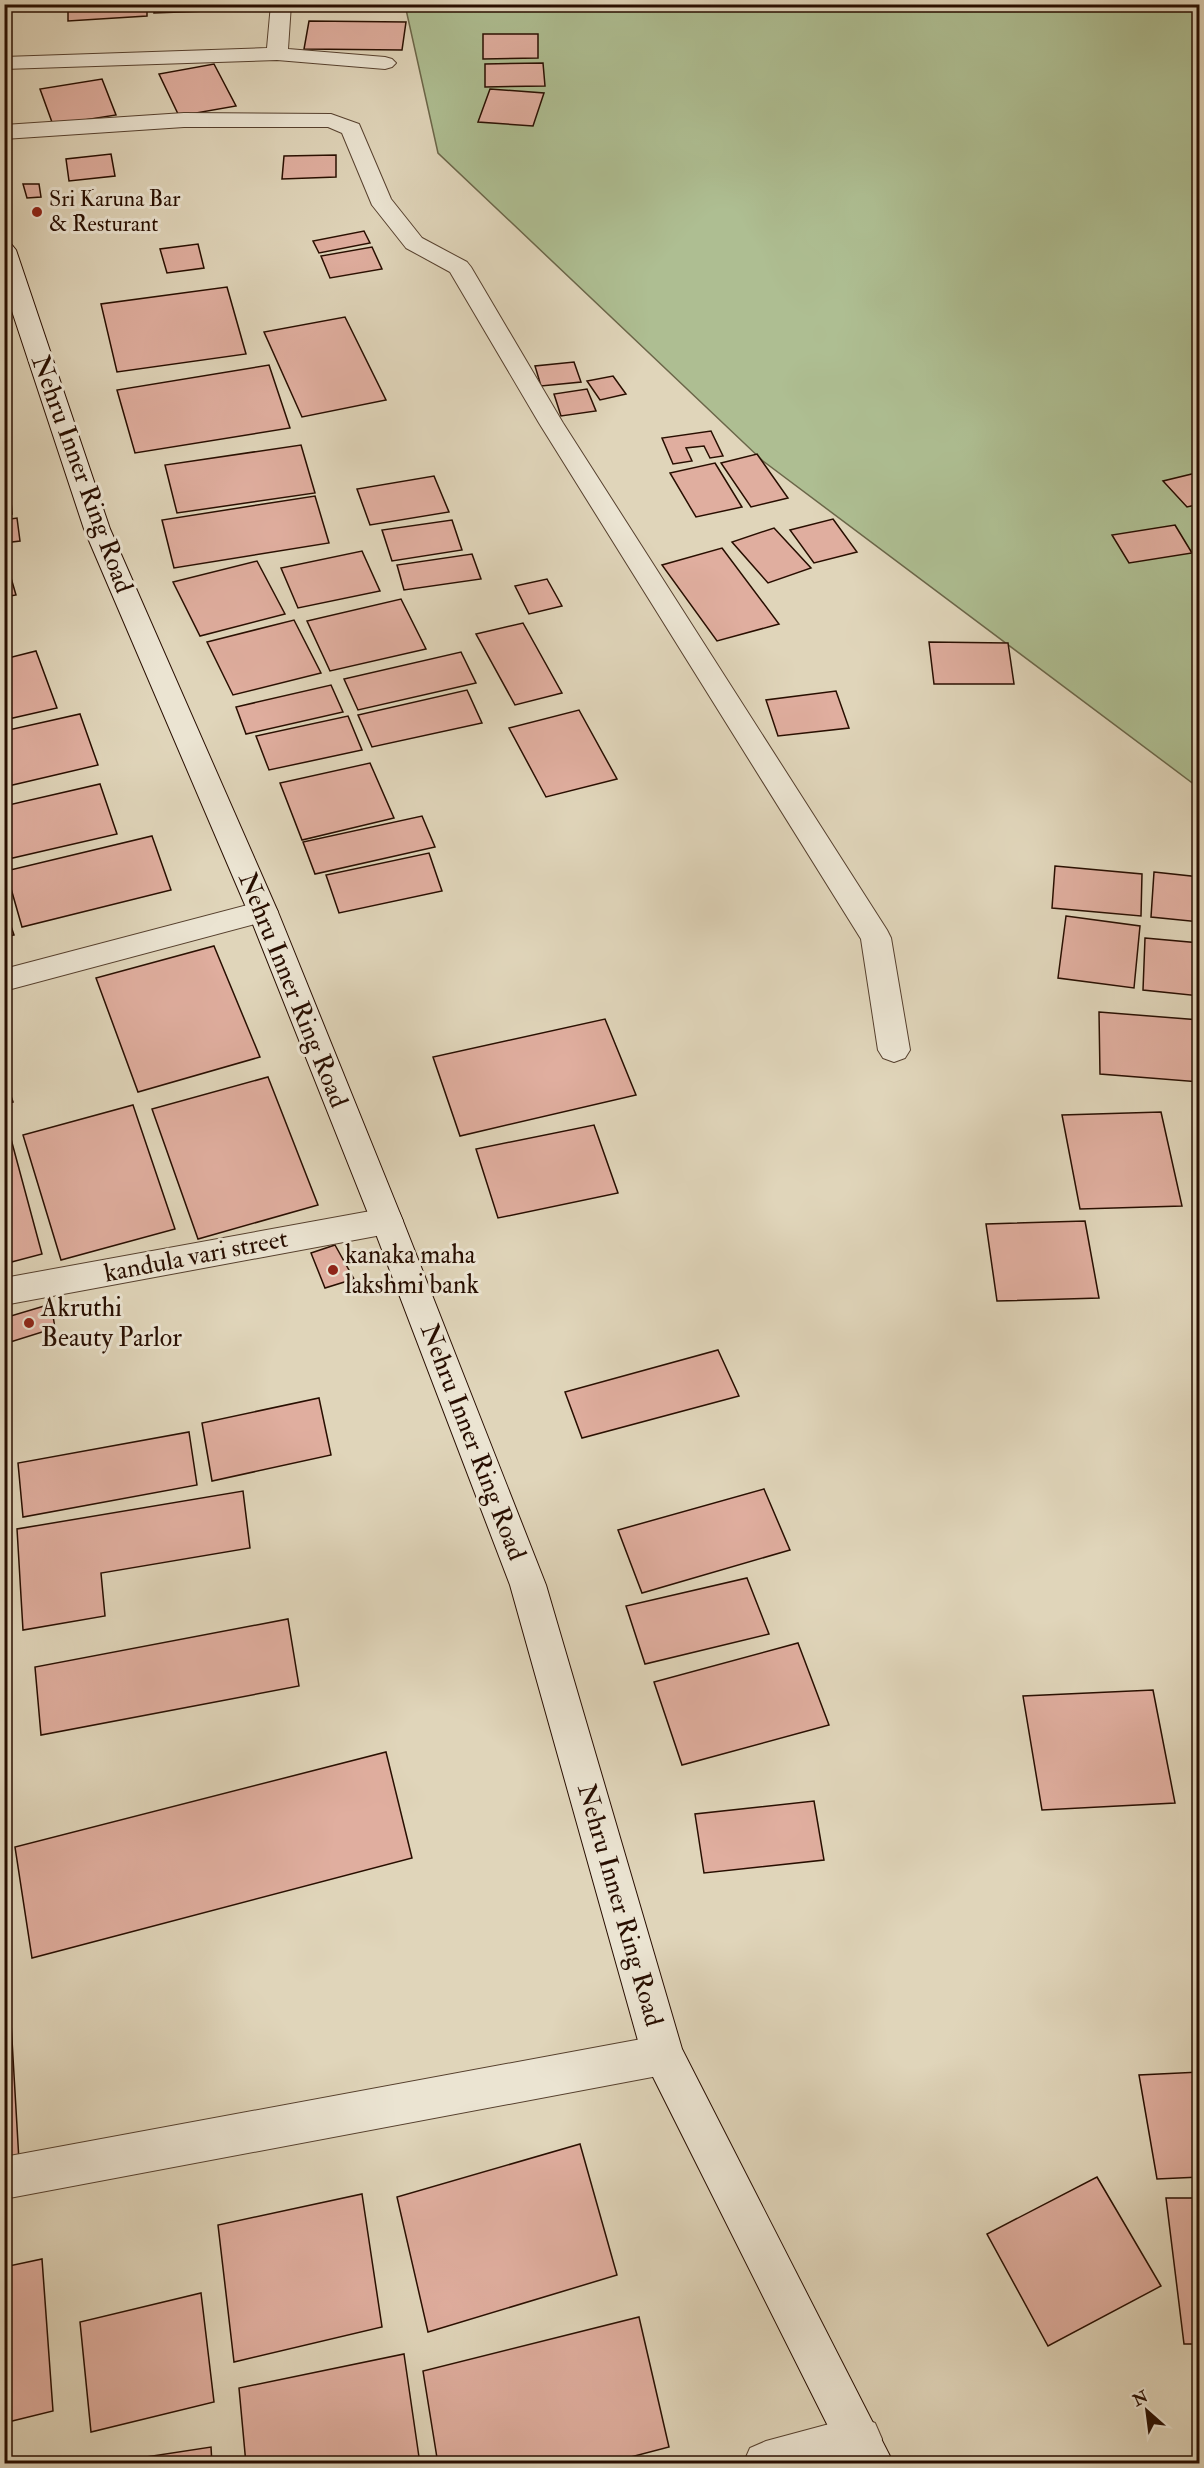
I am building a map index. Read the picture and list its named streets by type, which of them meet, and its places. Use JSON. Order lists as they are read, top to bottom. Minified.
{"streets":{"street":["Nehru Inner Ring Road","kandula vari street"]},"crossings":[["Nehru Inner Ring Road","kandula vari street"]],"places":["Sri Karuna Bar & Resturant","kanaka maha lakshmi bank","Akruthi Beauty Parlor"],"north":"top left"}
